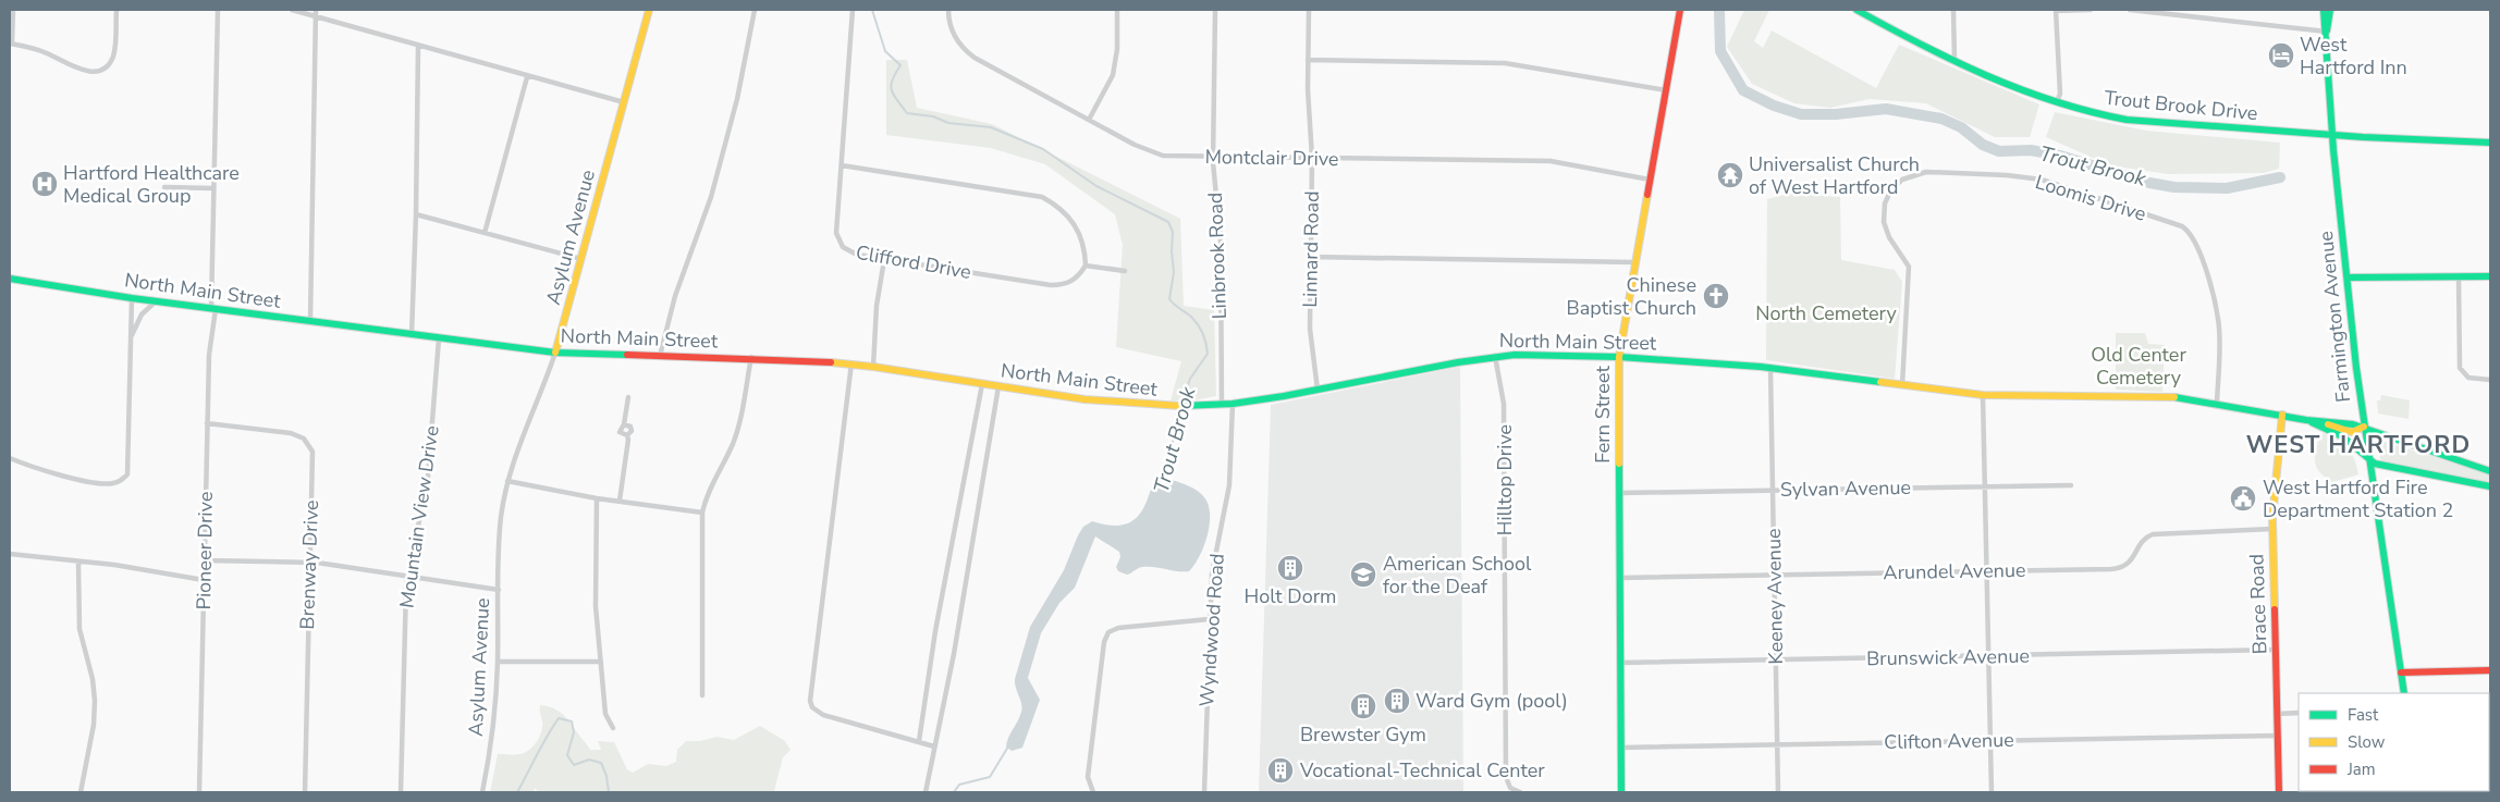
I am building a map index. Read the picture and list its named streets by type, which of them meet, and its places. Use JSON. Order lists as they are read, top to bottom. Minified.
{"streets":{"main road":["Trout Brook Drive","Asylum Avenue","North Main Street","Farmington Avenue","Fern Street","Brace Road"],"street":["Montclair Drive","Loomis Drive","Linnard Road","Linbrook Road","Clifford Drive","Hilltop Drive","Sylvan Avenue","Mountain View Drive","Pioneer Drive","Brenway Drive","Arundel Avenue","Keeney Avenue","Wyndwood Road","Brunswick Avenue","Clifton Avenue"]},"crossings":[["Trout Brook Drive","Farmington Avenue"],["Montclair Drive","Linnard Road"],["Montclair Drive","Linbrook Road"],["Montclair Drive","Fern Street"],["Loomis Drive","North Main Street"],["Asylum Avenue","North Main Street"],["Linnard Road","North Main Street"],["Linbrook Road","North Main Street"],["North Main Street","Farmington Avenue"],["North Main Street","Fern Street"],["North Main Street","Hilltop Drive"],["North Main Street","Mountain View Drive"],["North Main Street","Pioneer Drive"],["North Main Street","Keeney Avenue"],["North Main Street","Brace Road"],["North Main Street","Wyndwood Road"],["Fern Street","Sylvan Avenue"],["Fern Street","Arundel Avenue"],["Fern Street","Brunswick Avenue"],["Fern Street","Clifton Avenue"],["Sylvan Avenue","Keeney Avenue"],["Pioneer Drive","Brenway Drive"],["Arundel Avenue","Keeney Avenue"],["Arundel Avenue","Brace Road"],["Keeney Avenue","Brunswick Avenue"],["Keeney Avenue","Clifton Avenue"],["Brace Road","Brunswick Avenue"],["Brace Road","Clifton Avenue"]],"districts":["WEST HARTFORD"],"water":["Trout Brook"],"parks":["North Cemetery","Old Center Cemetery"],"places":{"hotel":["West Hartford Inn"],"temple":["Universalist Church of West Hartford"],"hospital":["Hartford Healthcare Medical Group"],"church":["Chinese Baptist Church"],"public building":["West Hartford Fire Department Station 2"],"building":["Holt Dorm","Ward Gym (pool)","Brewster Gym","Vocational-Technical Center"],"school or university":["American School for the Deaf"]},"legend":["Fast","Slow","Jam"]}
